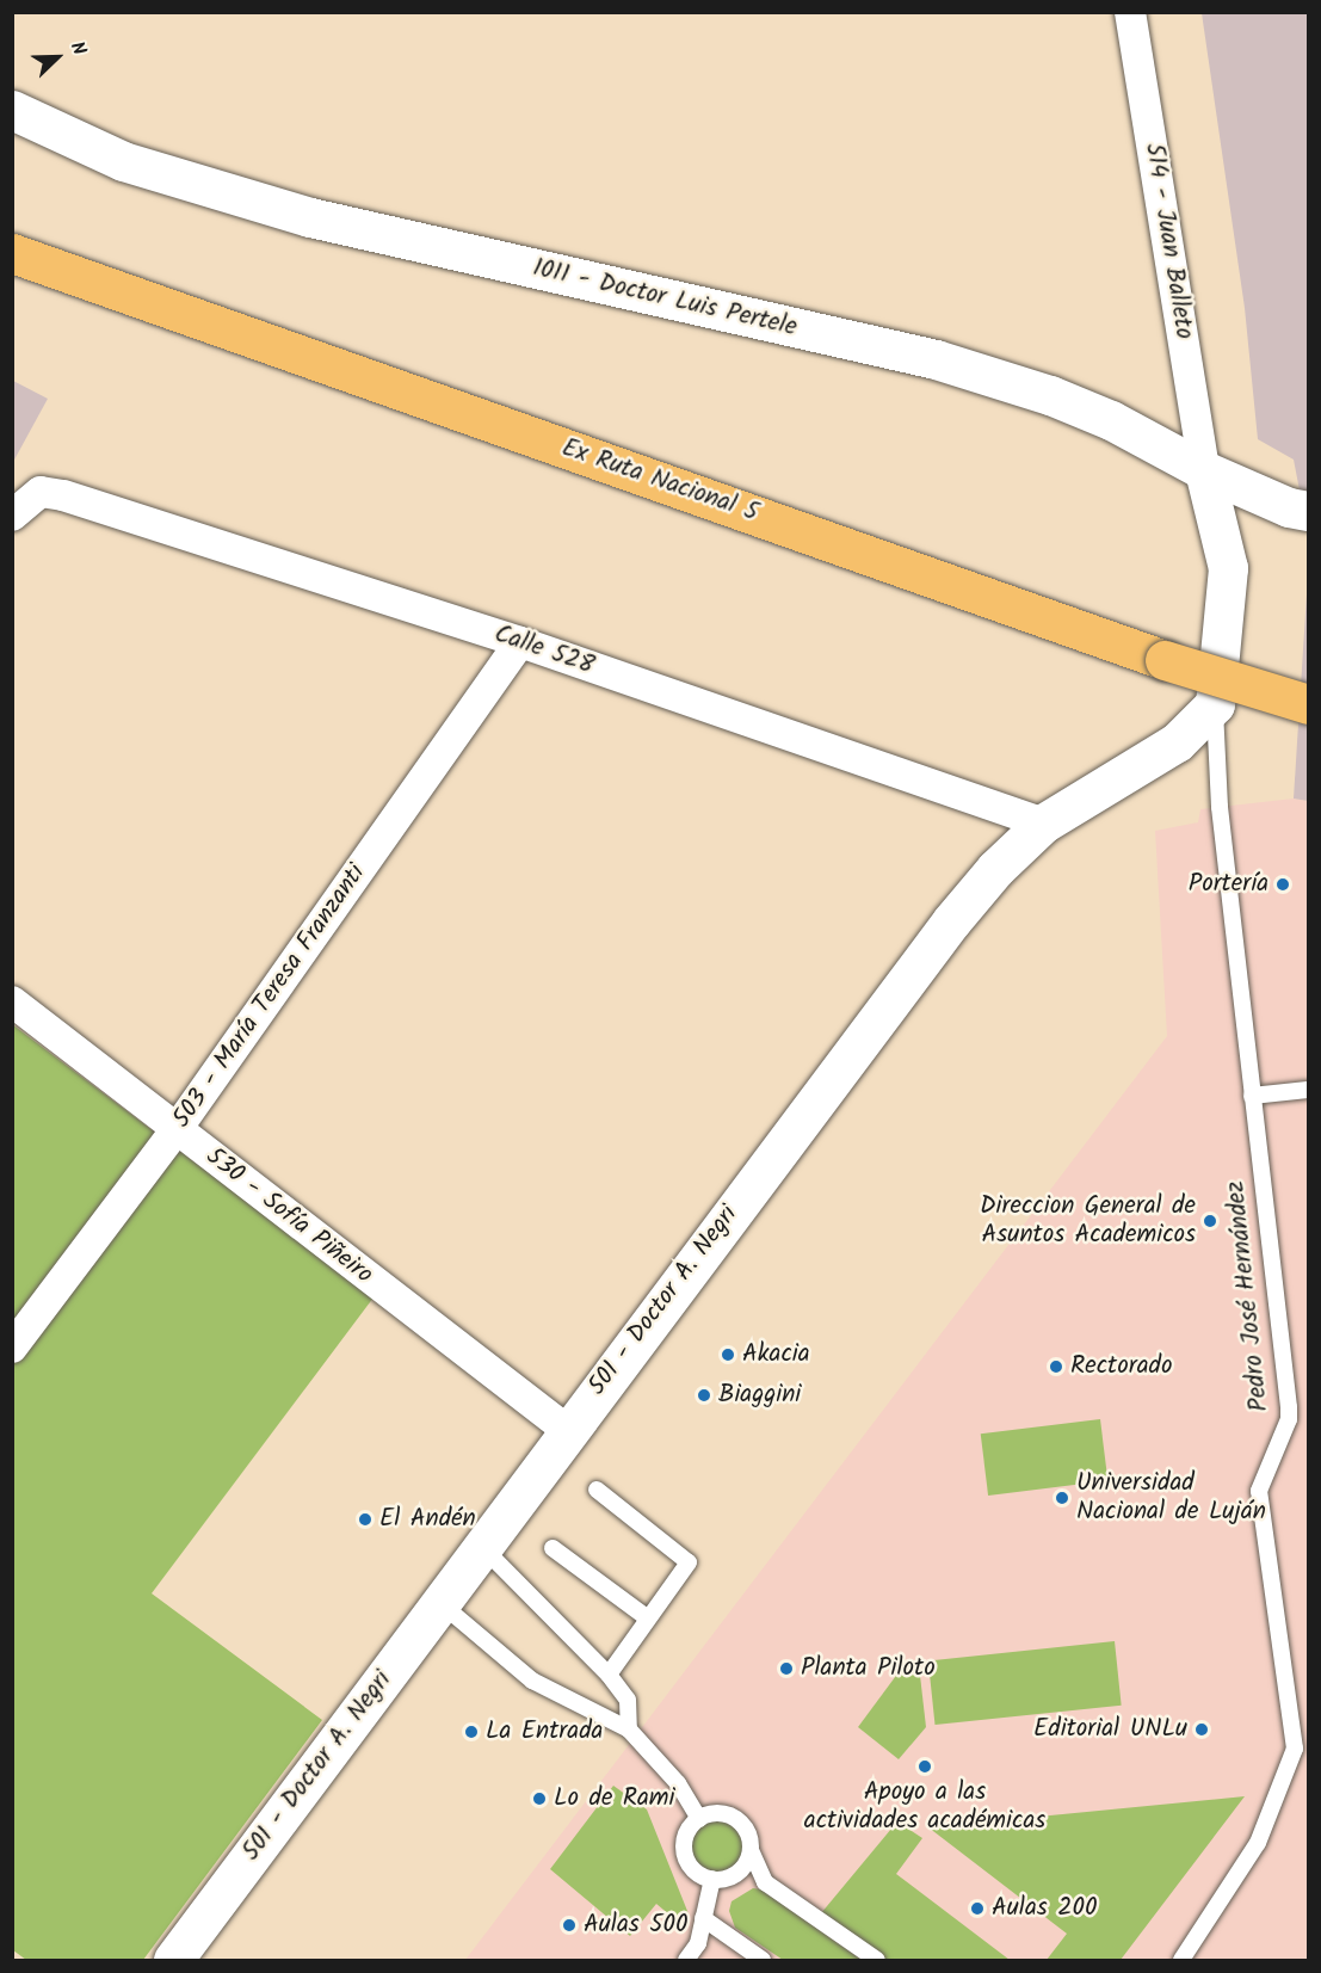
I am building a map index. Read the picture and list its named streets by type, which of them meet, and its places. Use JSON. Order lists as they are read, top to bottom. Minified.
{"streets":{"main road":["Ex Ruta Nacional 5"],"street":["514 - Juan Balleto","1011 - Doctor Luis Pertele","Calle 528","503 - María Teresa Franzanti","530 - Sofía Piñeiro","501 - Doctor A. Negri"],"lane":["Pedro José Hernández"]},"crossings":[["514 - Juan Balleto","1011 - Doctor Luis Pertele"],["Calle 528","503 - María Teresa Franzanti"],["Calle 528","501 - Doctor A. Negri"],["503 - María Teresa Franzanti","530 - Sofía Piñeiro"],["530 - Sofía Piñeiro","501 - Doctor A. Negri"],["Pedro José Hernández","501 - Doctor A. Negri"]],"places":["Portería","Direccion General de Asuntos Academicos","Akacia","Rectorado","Biaggini","Universidad Nacional de Luján","El Andén","Planta Piloto","Editorial UNLu","La Entrada","Apoyo a las actividades académicas","Lo de Rami","Aulas 200","Aulas 500"],"north":"top right"}
